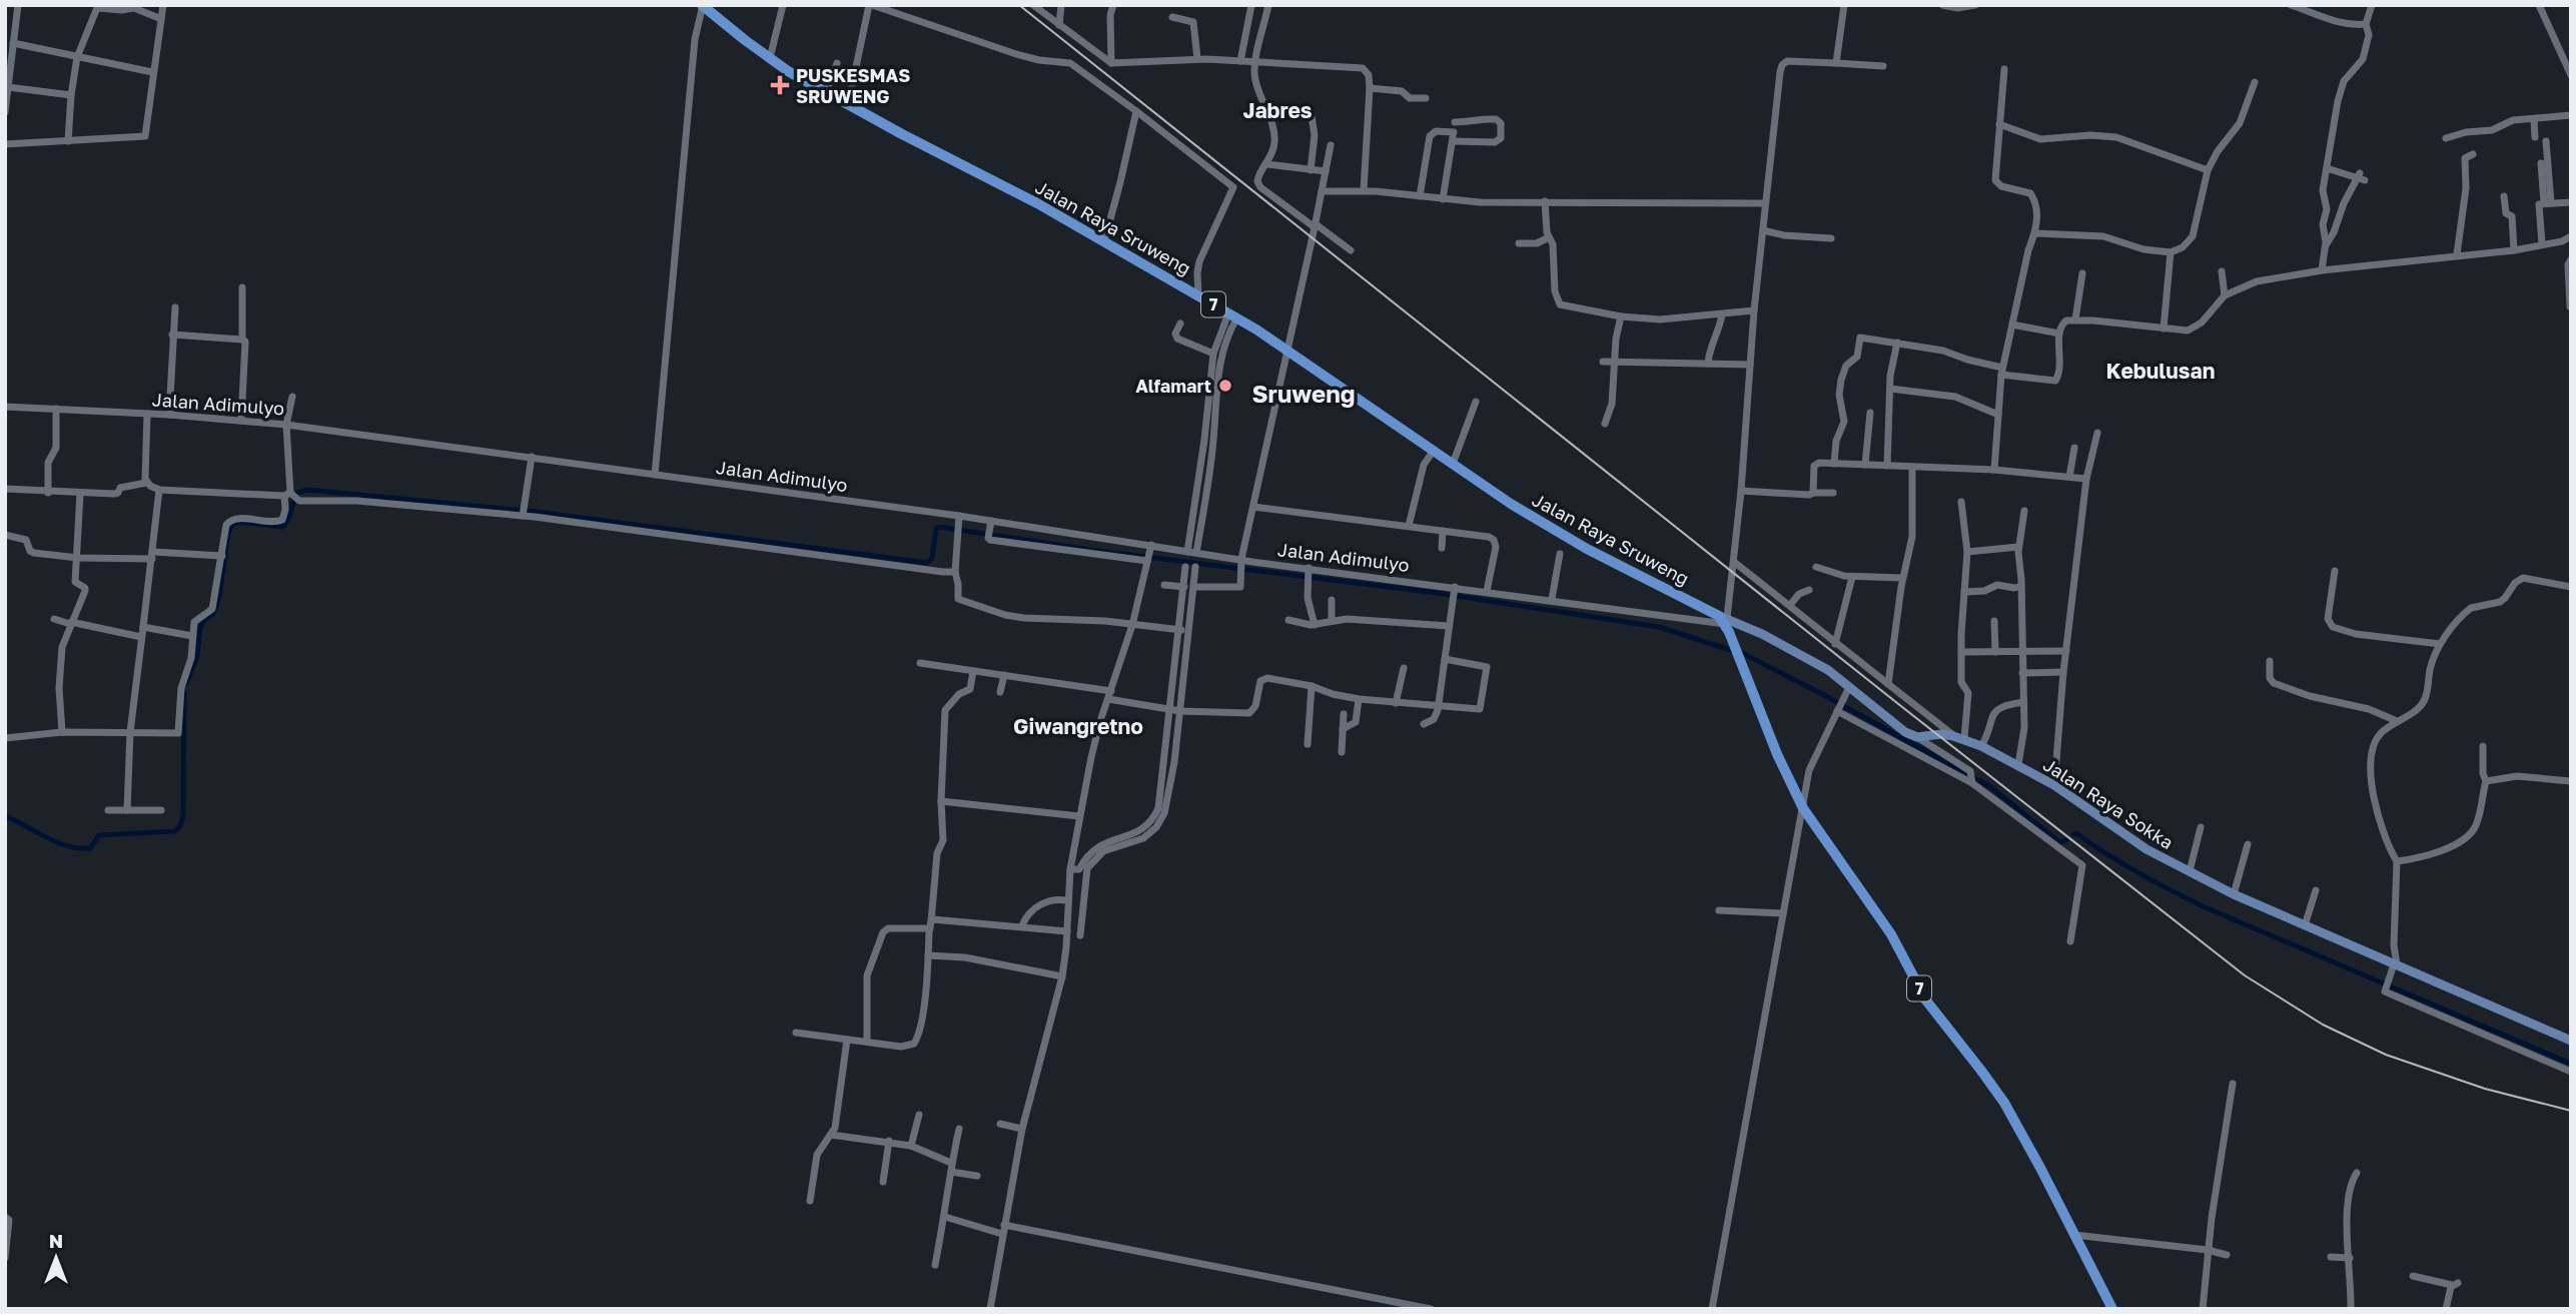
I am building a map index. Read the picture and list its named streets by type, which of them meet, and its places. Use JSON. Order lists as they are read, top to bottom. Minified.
{"streets":{"highway":["Jalan Raya Sruweng","7"],"main road":["Jalan Raya Sokka"],"street":["Jalan Adimulyo"]},"crossings":[["Jalan Raya Sruweng","7"],["Jalan Raya Sruweng","Jalan Adimulyo"],["7","Jalan Adimulyo"]],"districts":["Jabres","Kebulusan","Sruweng","Giwangretno"],"places":{"health":["PUSKESMAS SRUWENG"],"other":["Alfamart"]},"north":"top"}
